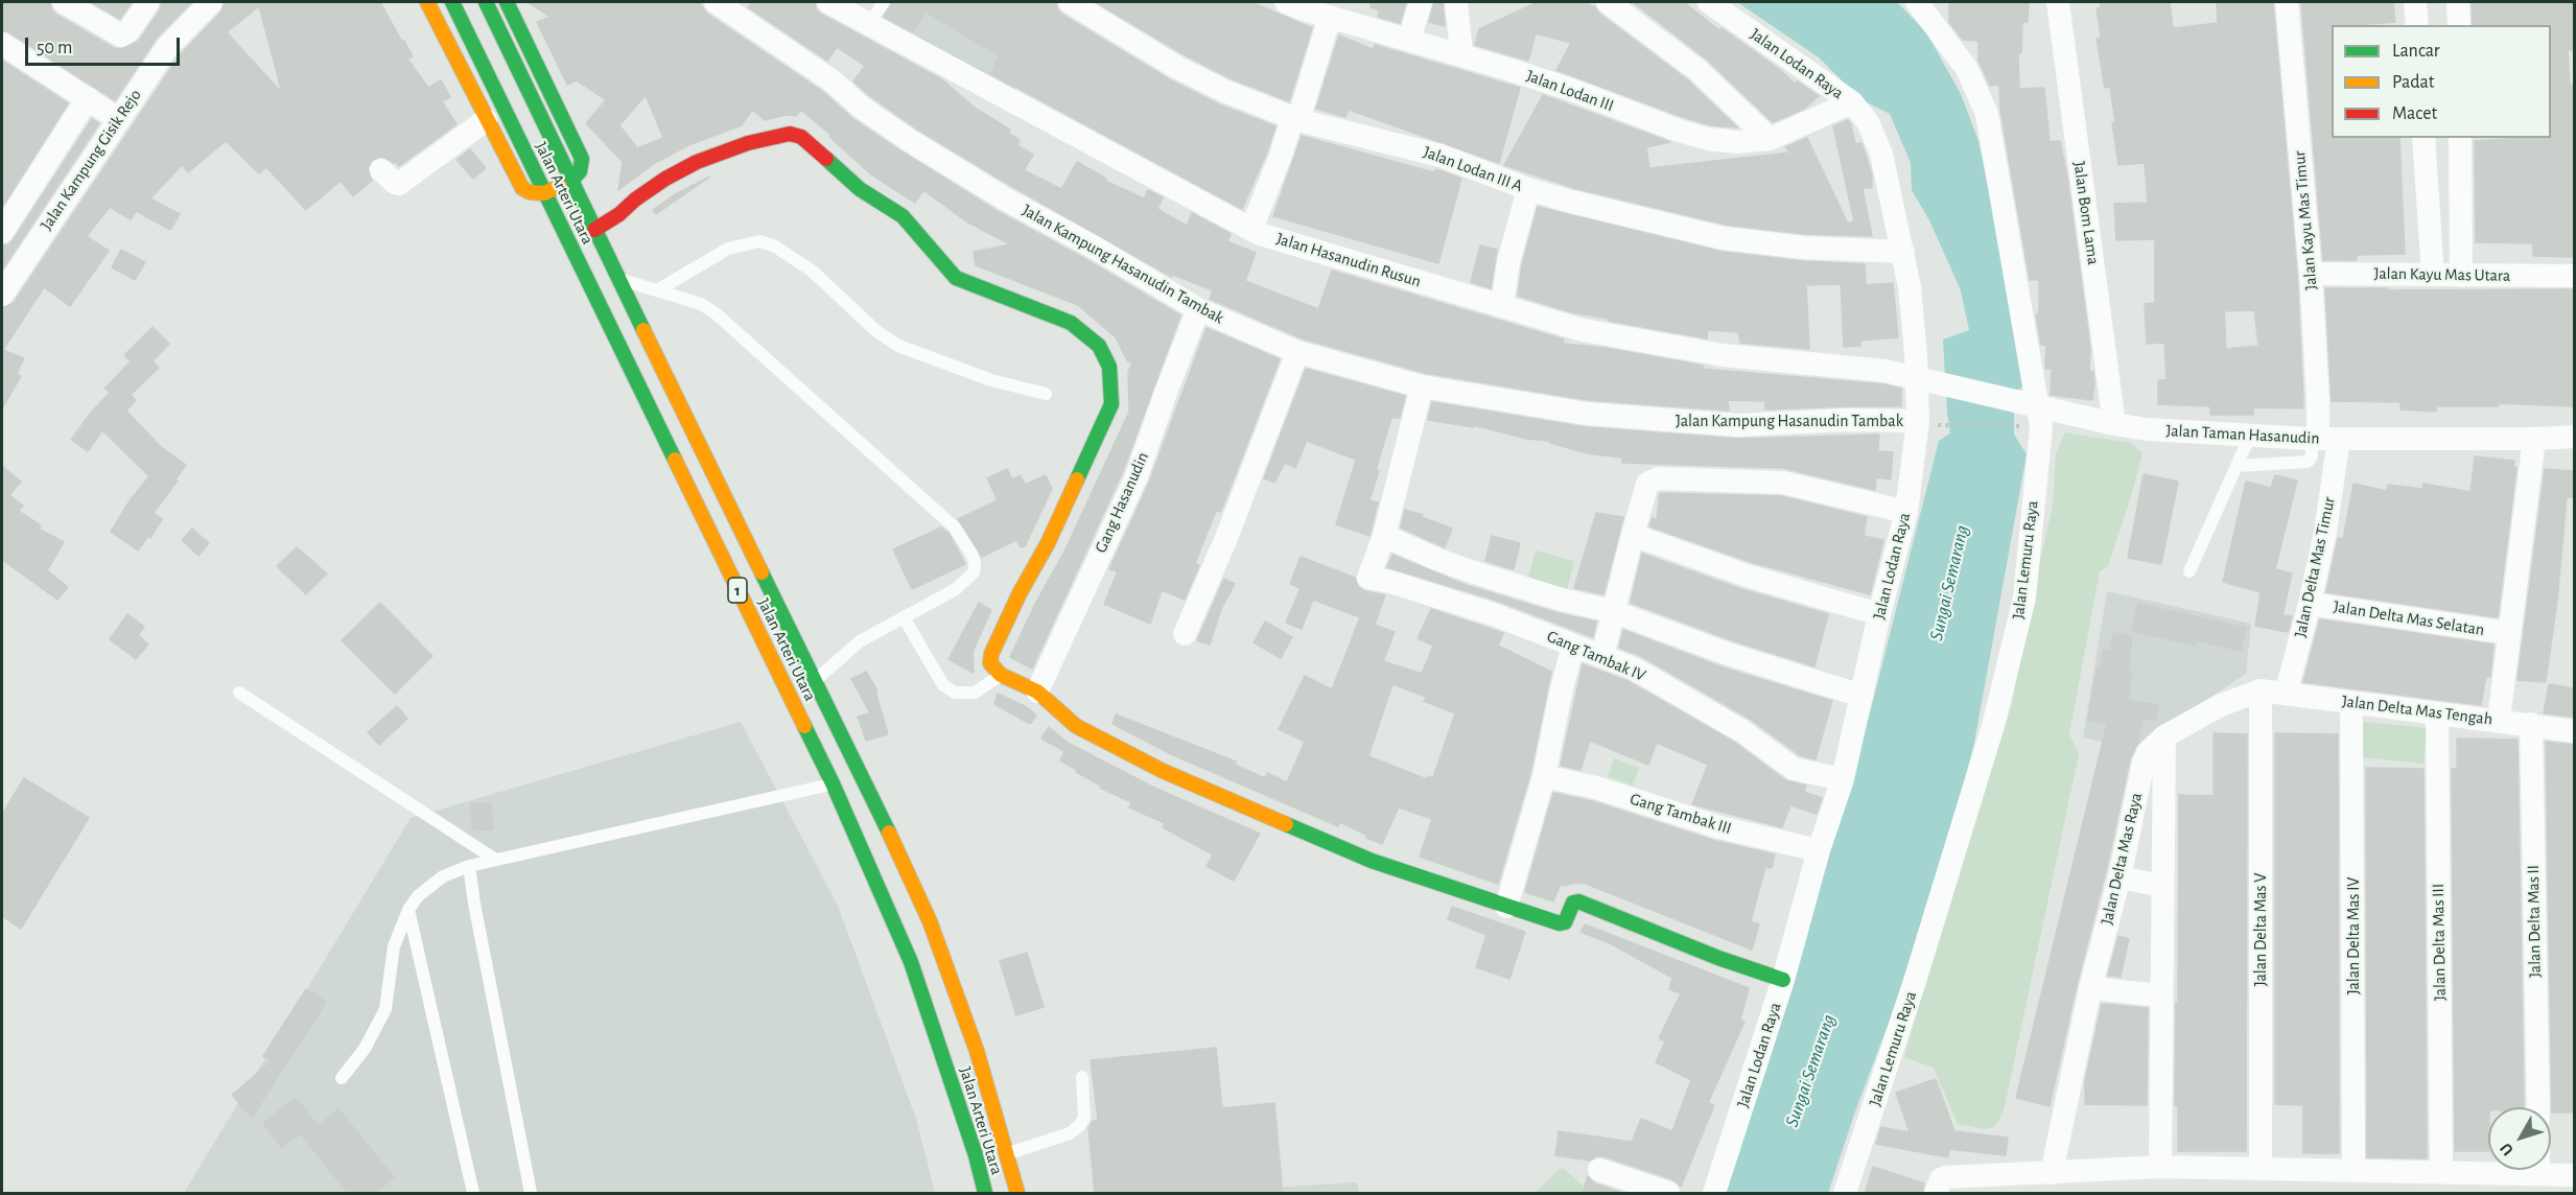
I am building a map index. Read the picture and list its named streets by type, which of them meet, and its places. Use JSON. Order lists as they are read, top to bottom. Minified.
{"streets":{"main road":["Jalan Arteri Utara","1"],"street":["Jalan Lodan Raya","Jalan Lodan III","Jalan Kampung Gisik Rejo","Jalan Lodan III A","Jalan Bom Lama","Jalan Kayu Mas Timur","Jalan Hasanudin Rusun","Jalan Kampung Hasanudin Tambak","Jalan Kayu Mas Utara","Jalan Taman Hasanudin","Gang Hasanudin","Jalan Lemuru Raya","Jalan Delta Mas Timur","Jalan Delta Mas Selatan","Gang Tambak IV","Jalan Delta Mas Tengah","Gang Tambak III","Jalan Delta Mas Raya","Jalan Delta Mas II","Jalan Delta Mas V","Jalan Delta Mas IV","Jalan Delta Mas III"]},"crossings":[["Jalan Lodan Raya","Jalan Lodan III"],["Jalan Lodan Raya","Jalan Lodan III A"],["Jalan Lodan Raya","Jalan Hasanudin Rusun"],["Jalan Lodan Raya","Jalan Kampung Hasanudin Tambak"],["Jalan Lodan Raya","Jalan Taman Hasanudin"],["Jalan Lodan Raya","Gang Tambak IV"],["Jalan Lodan Raya","Gang Tambak III"],["Jalan Bom Lama","Jalan Taman Hasanudin"],["Jalan Kayu Mas Timur","Jalan Kayu Mas Utara"],["Jalan Kayu Mas Timur","Jalan Taman Hasanudin"],["Jalan Kayu Mas Timur","Jalan Delta Mas Timur"],["Jalan Hasanudin Rusun","Jalan Taman Hasanudin"],["Jalan Kampung Hasanudin Tambak","Gang Hasanudin"],["Jalan Taman Hasanudin","Jalan Lemuru Raya"],["Jalan Taman Hasanudin","Jalan Delta Mas Timur"],["Jalan Taman Hasanudin","Jalan Delta Mas Selatan"],["Jalan Delta Mas Timur","Jalan Delta Mas Selatan"],["Jalan Delta Mas Timur","Jalan Delta Mas Tengah"],["Jalan Delta Mas Selatan","Jalan Delta Mas Tengah"],["Jalan Delta Mas Tengah","Jalan Delta Mas Raya"],["Jalan Delta Mas Tengah","Jalan Delta Mas II"],["Jalan Delta Mas Tengah","Jalan Delta Mas V"],["Jalan Delta Mas Tengah","Jalan Delta Mas IV"],["Jalan Delta Mas Tengah","Jalan Delta Mas III"],["Jalan Delta Mas Raya","Jalan Delta Mas V"]],"water":["Sungai Semarang"],"legend":["Lancar","Padat","Macet"],"scale_bar":"50 m","north":"bottom left"}
